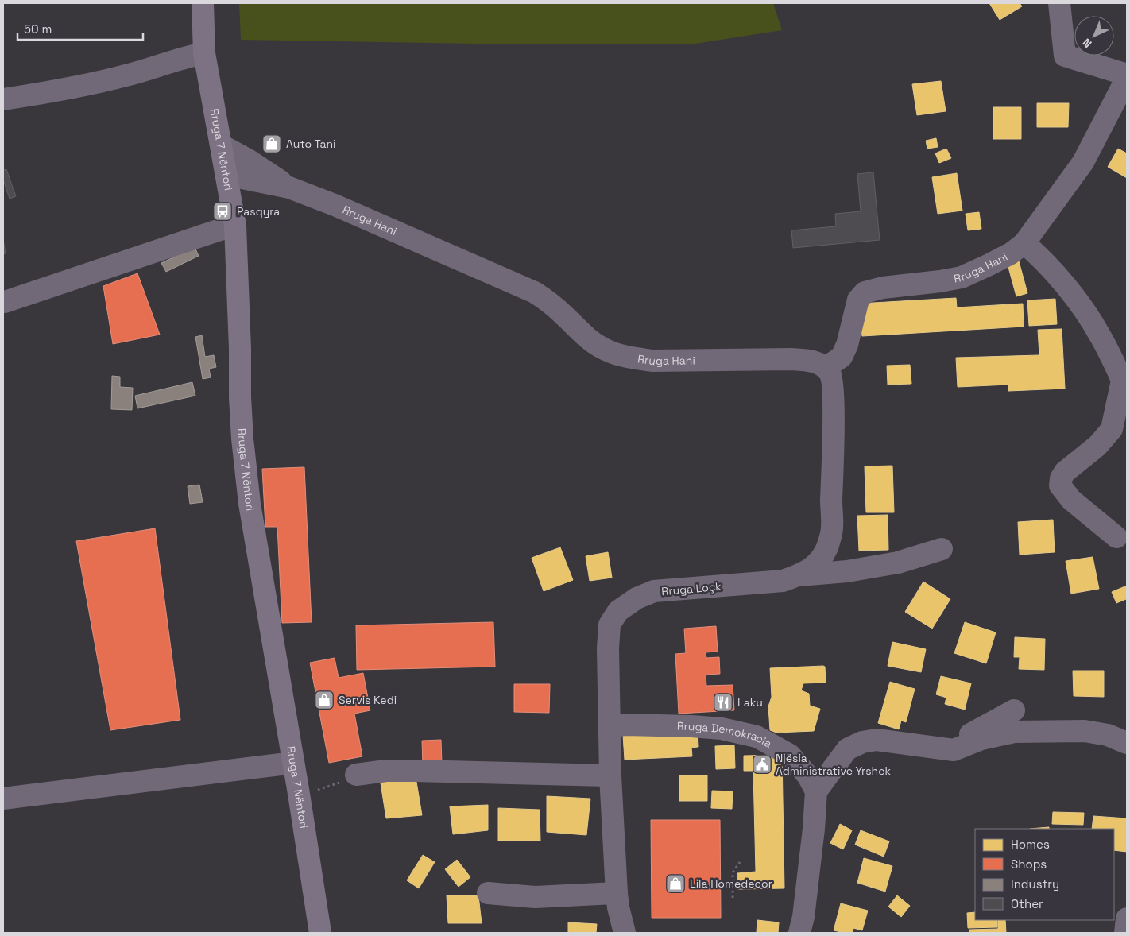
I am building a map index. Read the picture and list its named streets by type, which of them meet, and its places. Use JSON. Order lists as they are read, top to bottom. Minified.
{"streets":{"main road":["Rruga 7 Nëntori"],"street":["Rruga Hani","Rruga Loçk","Rruga Demokracia"]},"crossings":[["Rruga 7 Nëntori","Rruga Hani"],["Rruga Hani","Rruga Loçk"],["Rruga Loçk","Rruga Demokracia"]],"places":{"shop":["Auto Tani","Servis Kedi","Lila Homedecor"],"bus stop":["Pasqyra"],"restaurant":["Laku"],"public building":["Njësia Administrative Yrshek"]},"legend":["Homes","Shops","Industry","Other"],"scale_bar":"50 m","north":"bottom left"}
